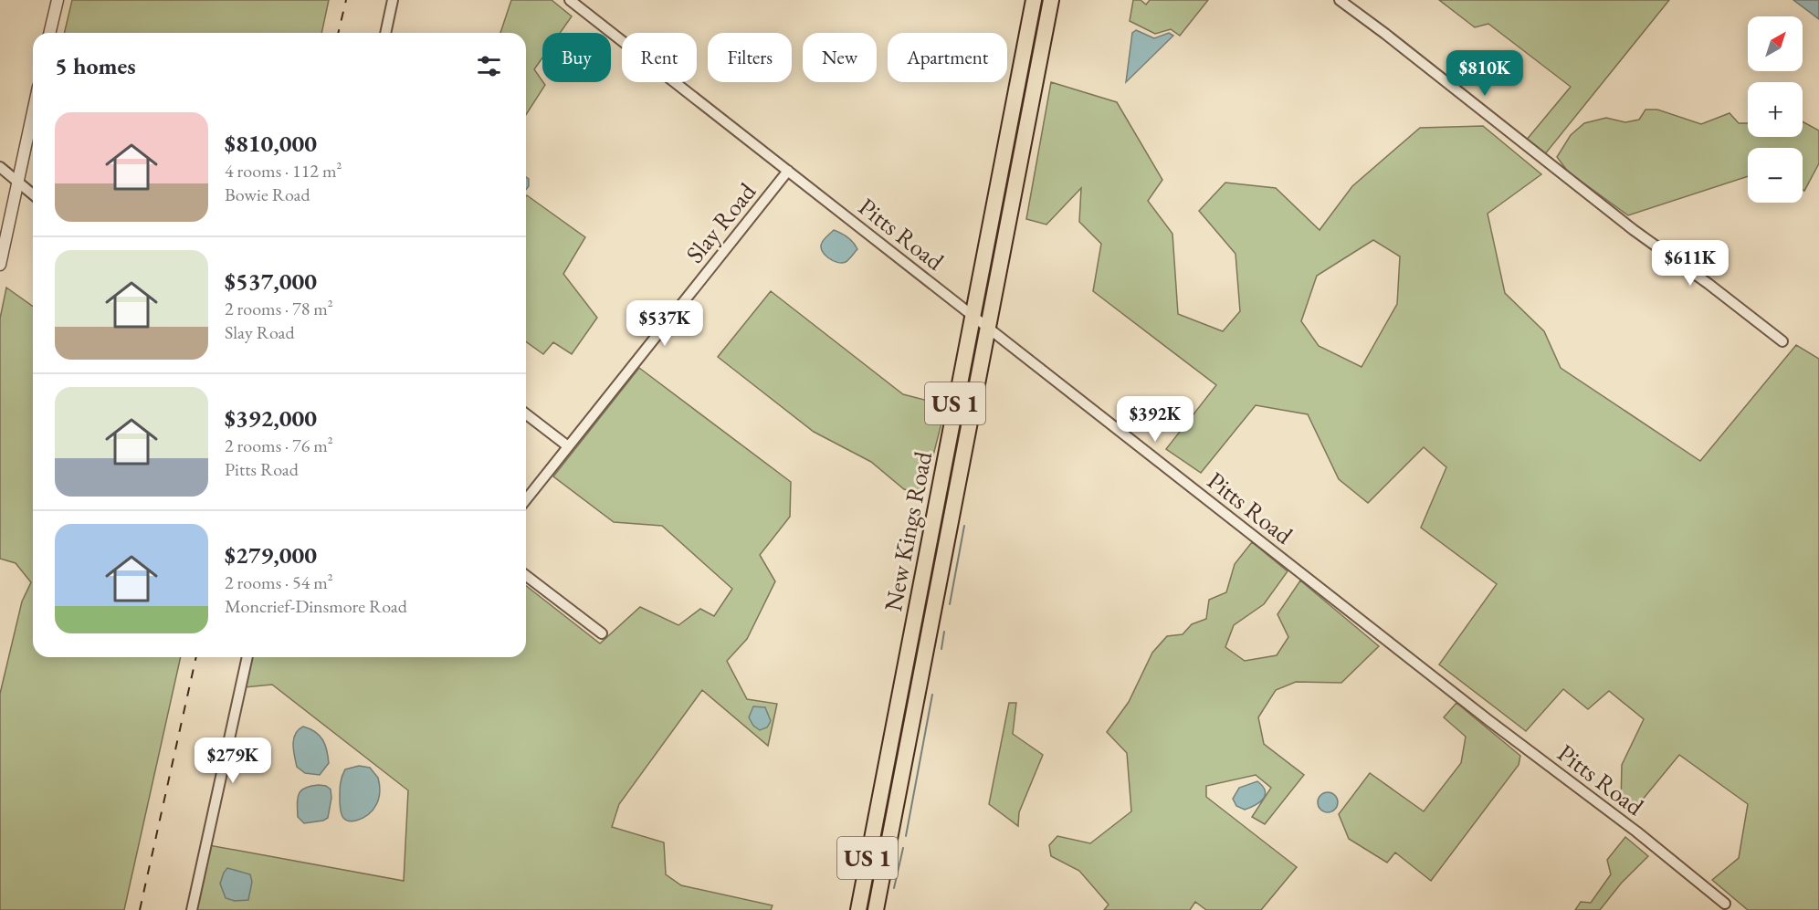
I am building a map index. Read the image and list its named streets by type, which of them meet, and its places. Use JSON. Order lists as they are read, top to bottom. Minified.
{"streets":{"highway":["US 1","New Kings Road"],"street":["Slay Road","Pitts Road"]},"crossings":[["Slay Road","Pitts Road"],["Pitts Road","New Kings Road"]],"north":"top right","page":{"map_buttons":["+","−"],"chip":["Buy","Rent","Filters","New","Apartment"],"heading":"5 homes","price":["$810K","$611K","$537K","$392K","$279K"],"list":[{"name":"$810,000","note":"4 rooms · 112 m² · Bowie Road"},{"name":"$537,000","note":"2 rooms · 78 m² · Slay Road"},{"name":"$392,000","note":"2 rooms · 76 m² · Pitts Road"},{"name":"$279,000","note":"2 rooms · 54 m² · Moncrief-Dinsmore Road"}]}}
